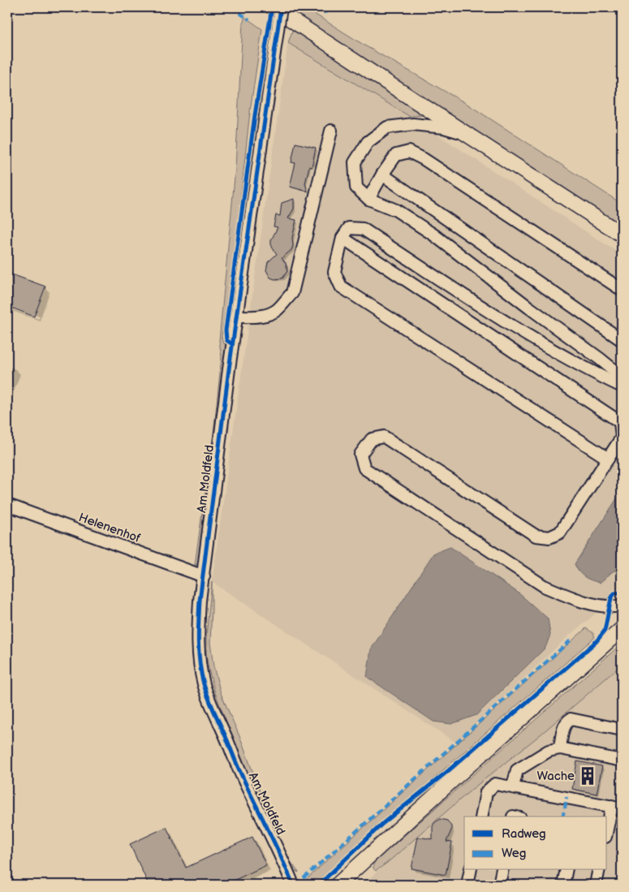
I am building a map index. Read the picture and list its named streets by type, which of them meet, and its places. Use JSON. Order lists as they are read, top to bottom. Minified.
{"streets":{"street":["Am Moldfeld","Helenenhof"]},"crossings":[["Am Moldfeld","Helenenhof"]],"places":{"building":["Wache"]},"legend":["Radweg","Weg"]}
